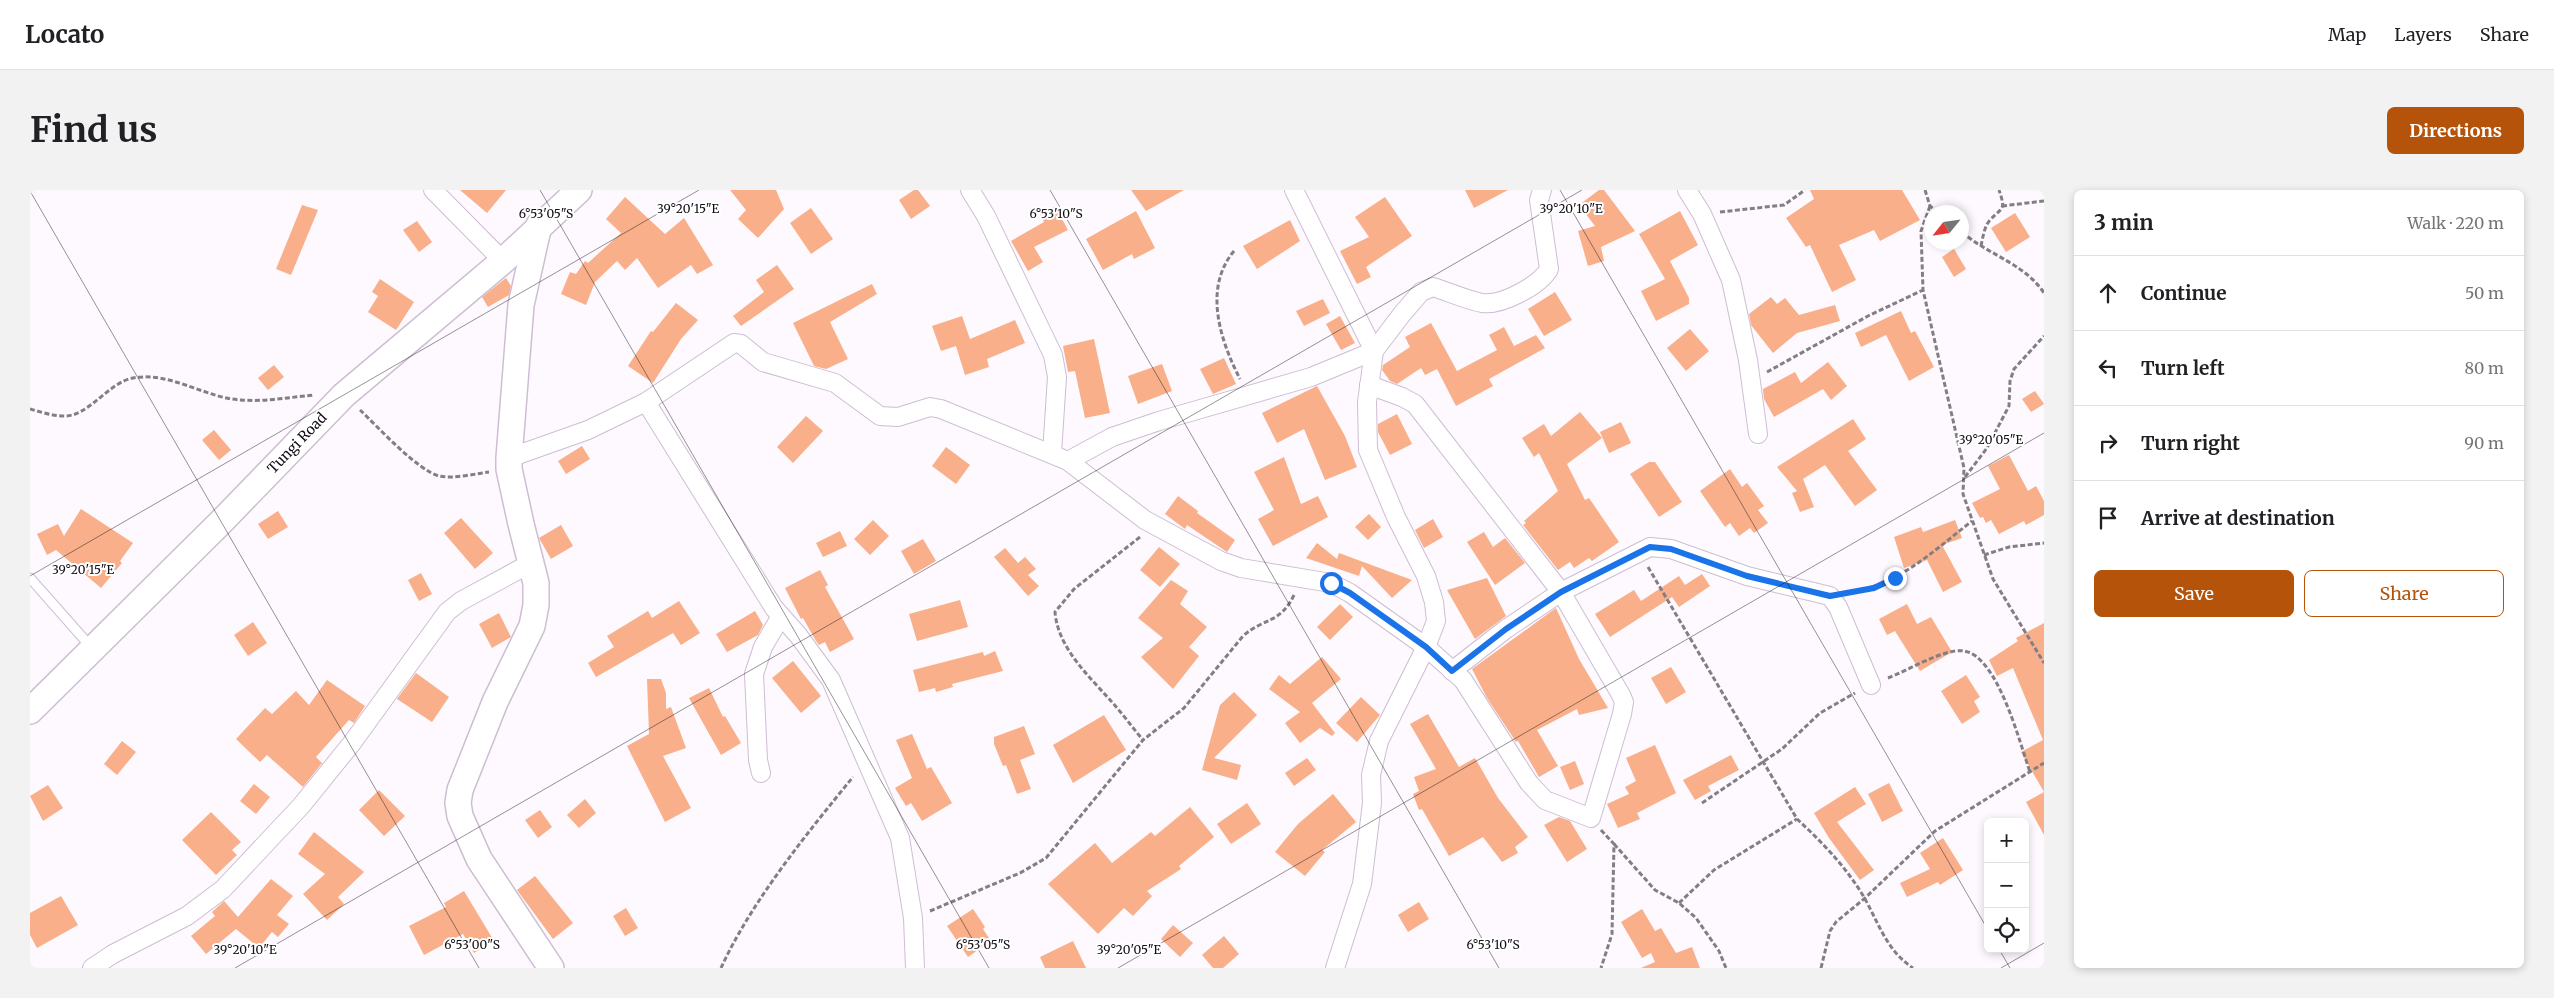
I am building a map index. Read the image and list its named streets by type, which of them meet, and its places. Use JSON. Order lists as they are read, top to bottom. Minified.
{"streets":{"street":["Tungi Road"]},"north":"bottom left","page":{"header":"Locato","nav":["Map","Layers","Share"],"buttons":["Directions",["Save","Share"]],"title":"Find us","heading":["3 min","Walk · 220 m"],"list":[["Continue","50 m"],["Turn left","80 m"],["Turn right","90 m"],"Arrive at destination"],"map_buttons":["+","−"]},"coordinates":["39°20'15\"E","39°20'10\"E","6°53'05\"S","6°53'10\"S","39°20'05\"E","6°53'00\"S"]}
